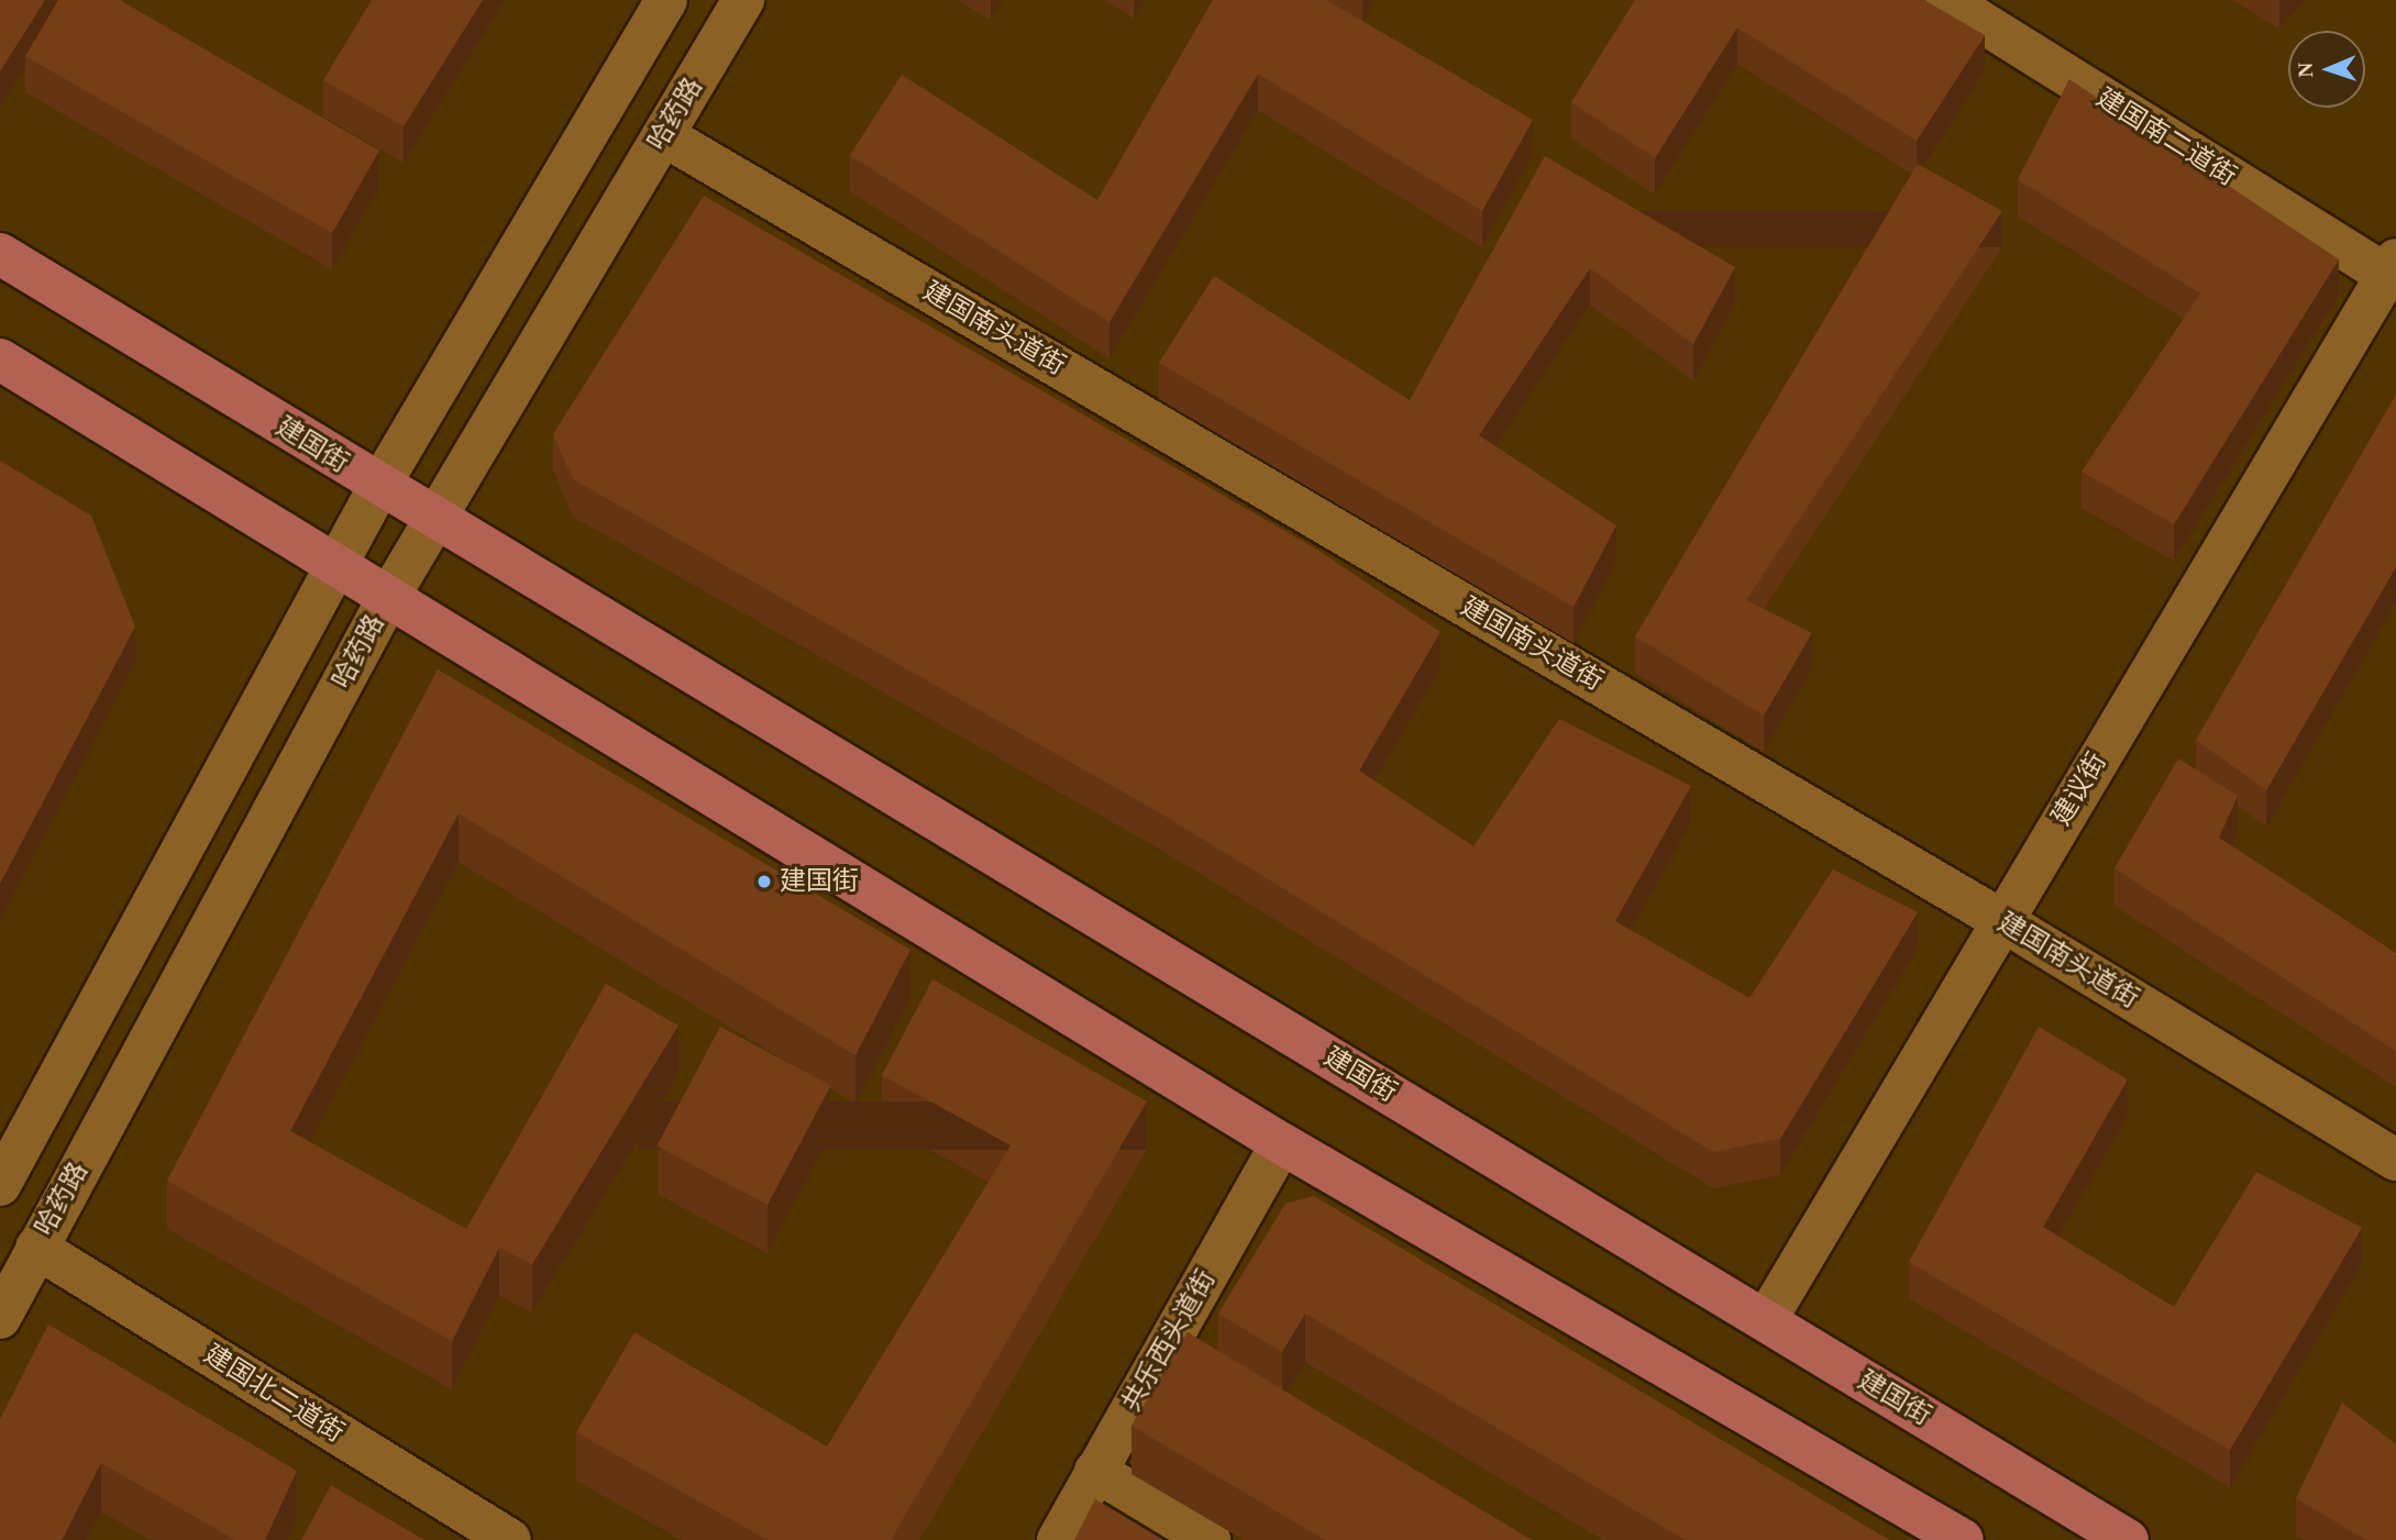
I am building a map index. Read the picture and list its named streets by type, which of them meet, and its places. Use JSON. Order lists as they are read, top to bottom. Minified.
{"streets":{"main road":["建国街"],"street":["哈药路","建国南二道街","建国南头道街","建议街","共乐西头道街","建国北二道街"]},"crossings":[["哈药路","建国南头道街"],["哈药路","建国街"],["哈药路","建国北二道街"],["建国南二道街","建议街"],["建国南头道街","建议街"],["建国街","建议街"]],"places":["建国街"],"north":"left"}
